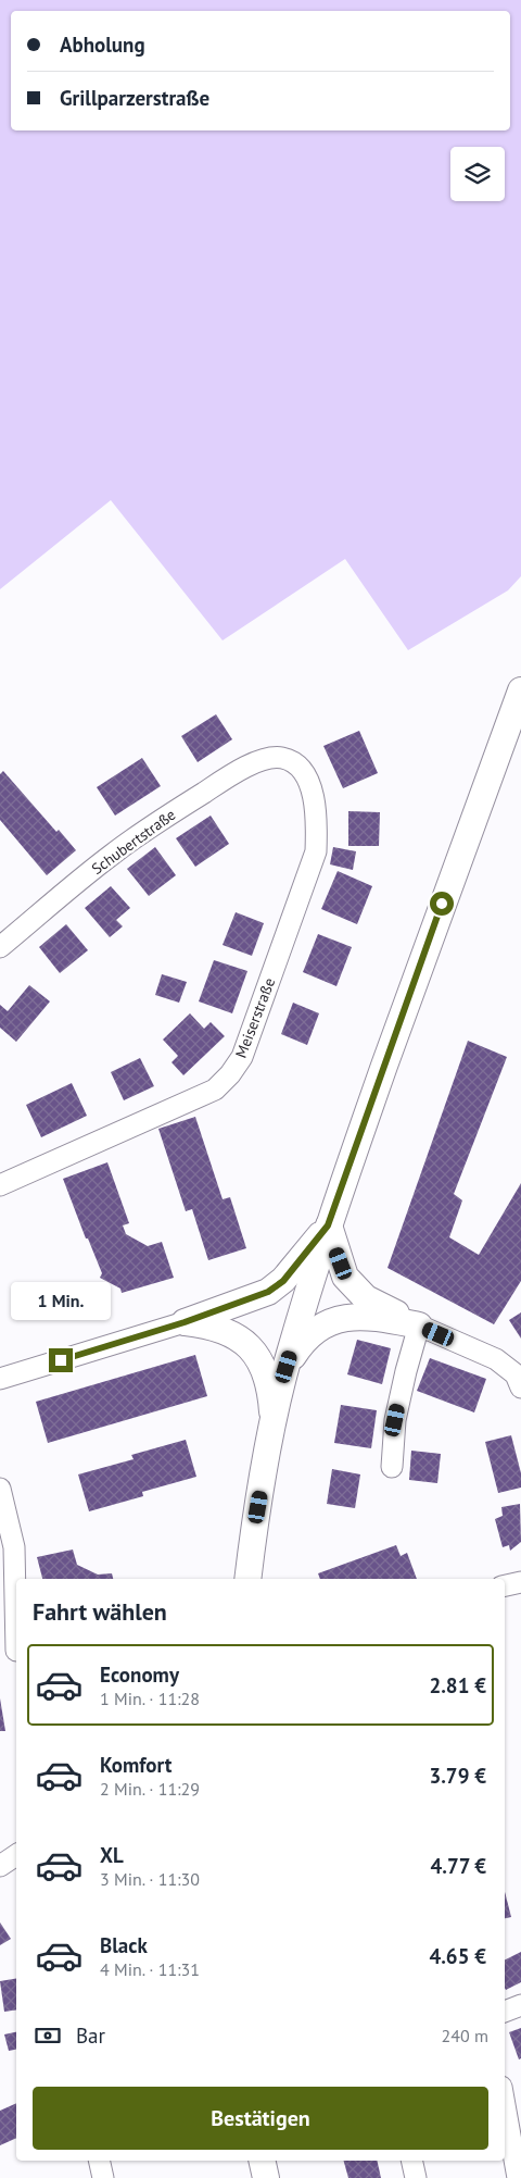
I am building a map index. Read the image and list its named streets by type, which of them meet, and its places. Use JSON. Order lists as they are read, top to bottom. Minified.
{"streets":{"street":["Schubertstraße","Meiserstraße"]},"crossings":[["Schubertstraße","Meiserstraße"]],"page":{"banner":["Abholung","Grillparzerstraße"],"bubble":"1 Min.","heading":"Fahrt wählen","list":[{"name":"Economy","note":"1 Min. · 11:28","value":"2.81 €"},{"name":"Komfort","note":"2 Min. · 11:29","value":"3.79 €"},{"name":"XL","note":"3 Min. · 11:30","value":"4.77 €"},{"name":"Black","note":"4 Min. · 11:31","value":"4.65 €"}],"pay":["Bar","240 m"],"buttons":"Bestätigen"}}
